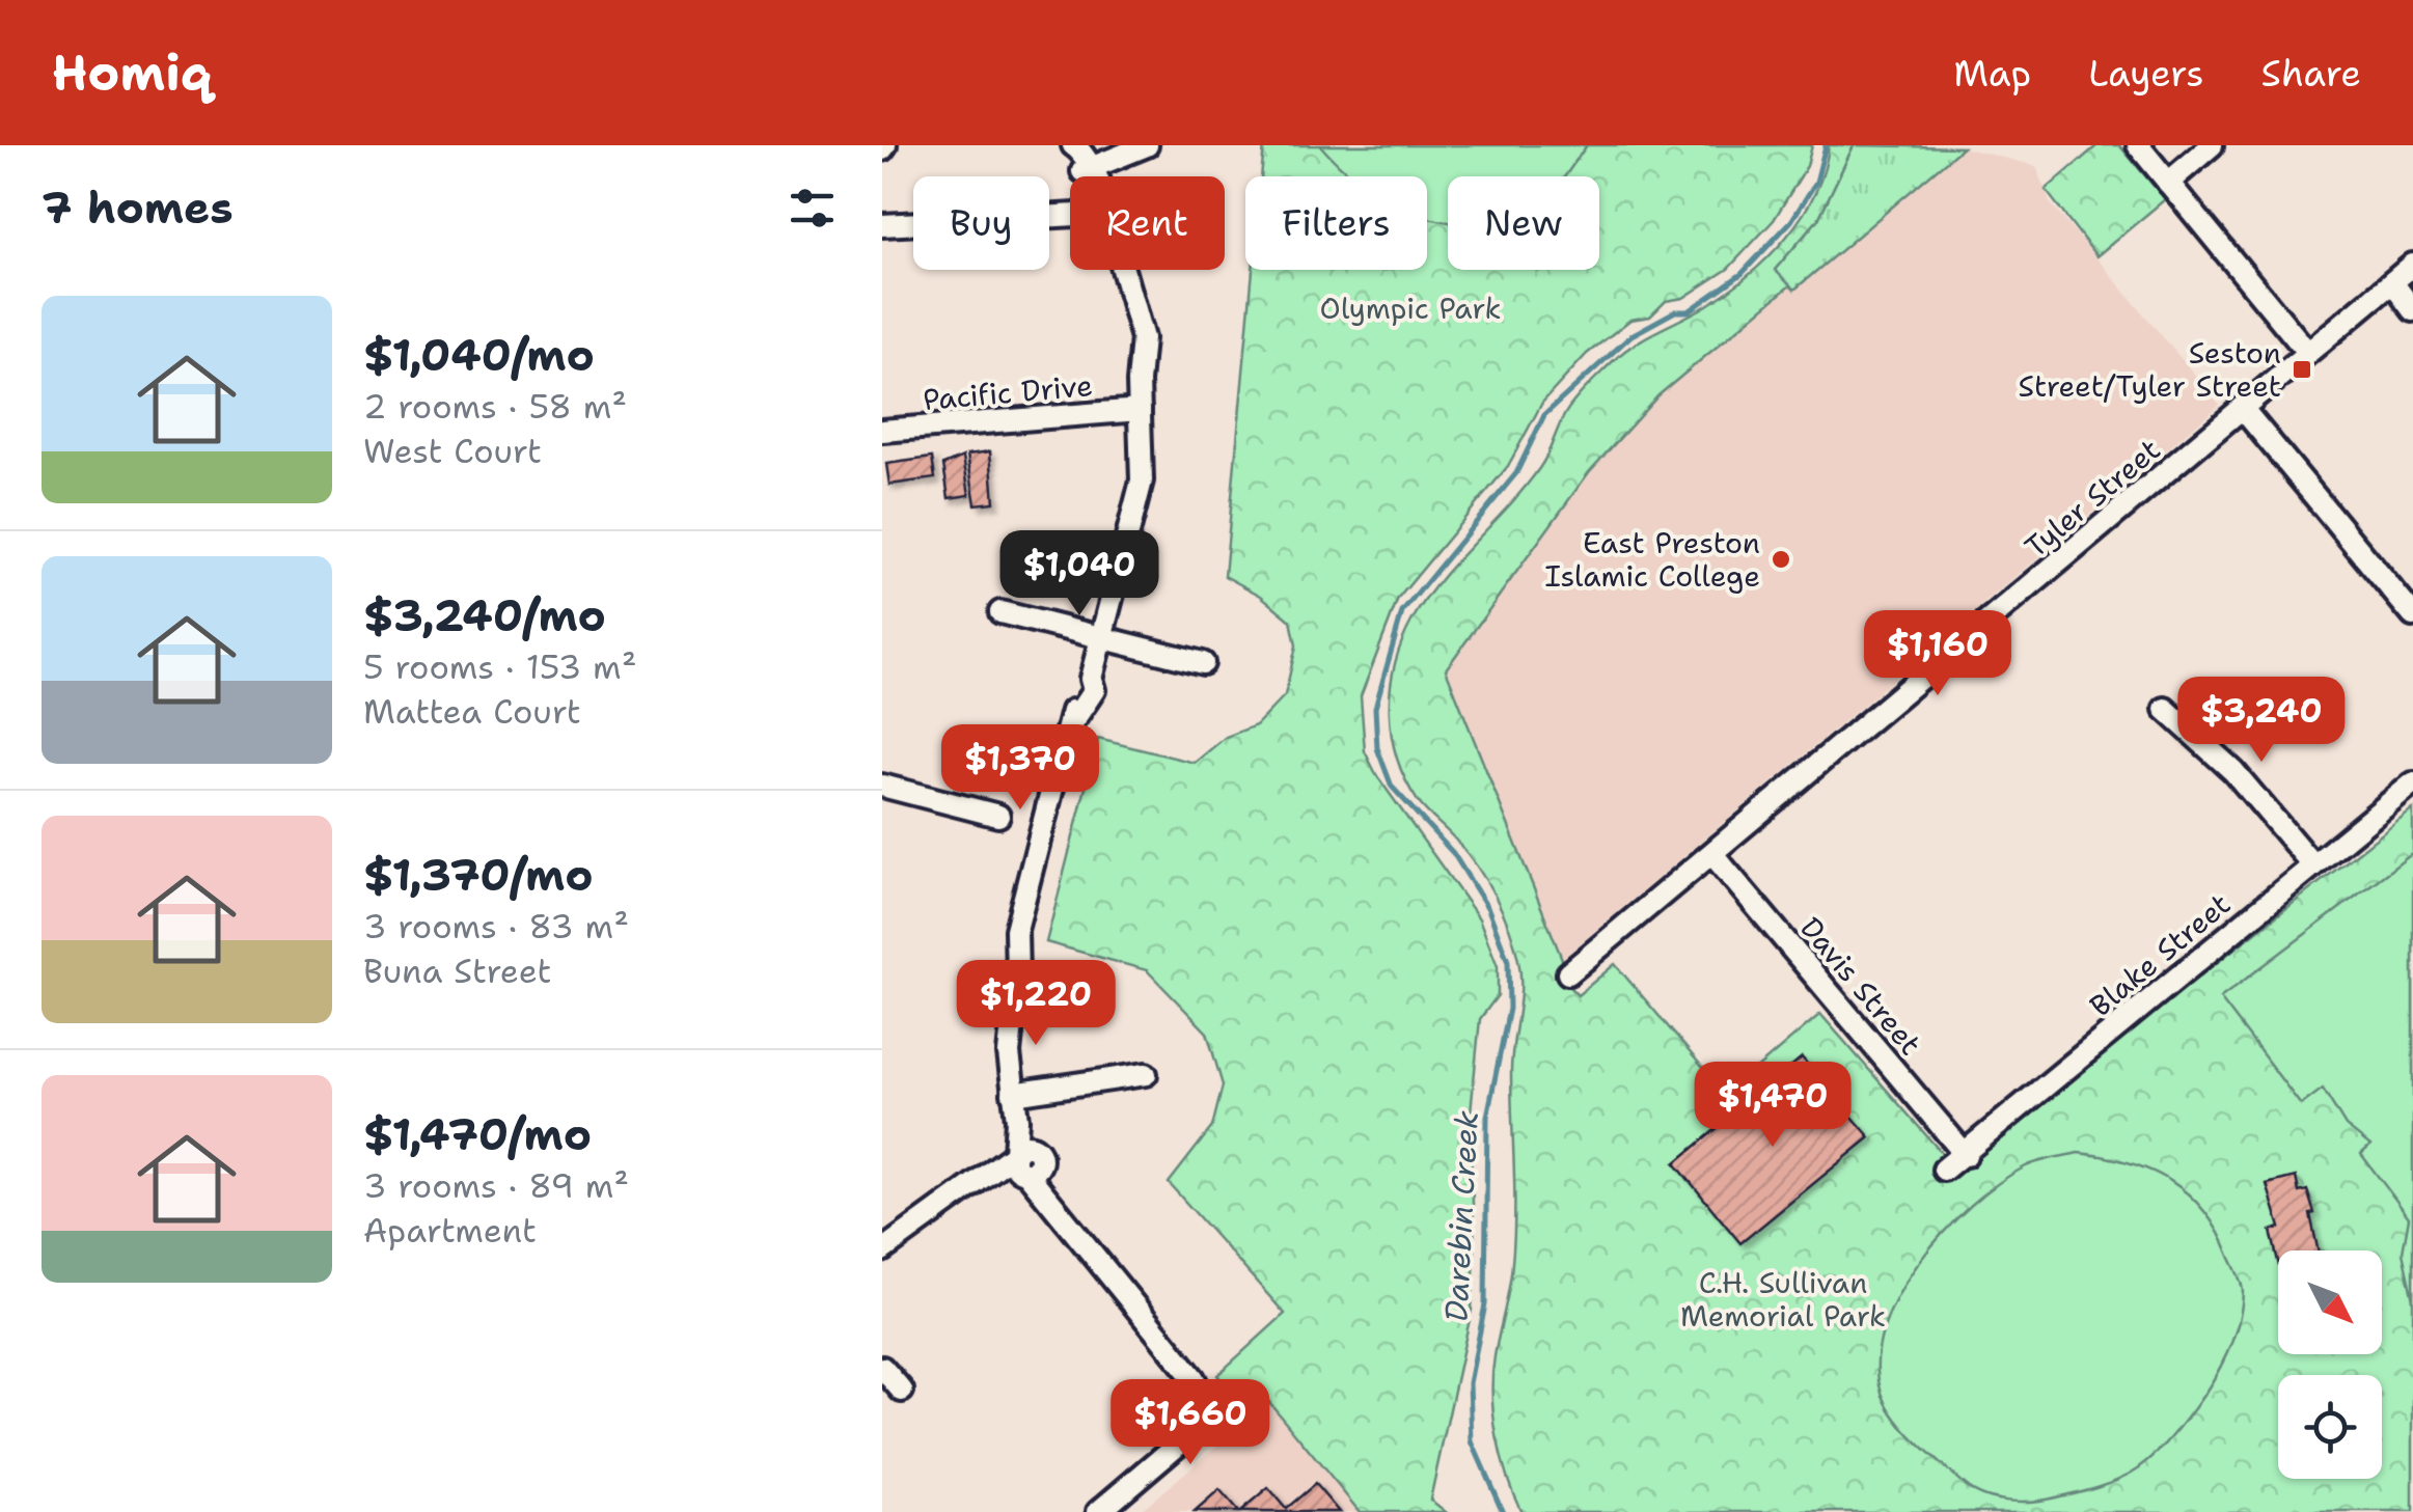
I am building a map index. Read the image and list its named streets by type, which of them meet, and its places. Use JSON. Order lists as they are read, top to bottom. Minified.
{"streets":{"street":["Pacific Drive","Tyler Street","Blake Street","Davis Street"]},"crossings":[["Tyler Street","Davis Street"],["Blake Street","Davis Street"]],"water":["Darebin Creek"],"parks":["Olympic Park","C.H. Sullivan Memorial Park"],"places":{"transit":["Seston Street/Tyler Street"],"other":["East Preston Islamic College"]},"north":"bottom right","page":{"header":"Homiq","nav":["Map","Layers","Share"],"heading":"7 homes","chip":["Buy","Rent","Filters","New"],"list":[{"name":"$1,040/mo","note":"2 rooms · 58 m² · West Court"},{"name":"$3,240/mo","note":"5 rooms · 153 m² · Mattea Court"},{"name":"$1,370/mo","note":"3 rooms · 83 m² · Buna Street"},{"name":"$1,470/mo","note":"3 rooms · 89 m² · Apartment"}],"price":["$1,040","$1,160","$3,240","$1,370","$1,220","$1,470","$1,660"]}}
